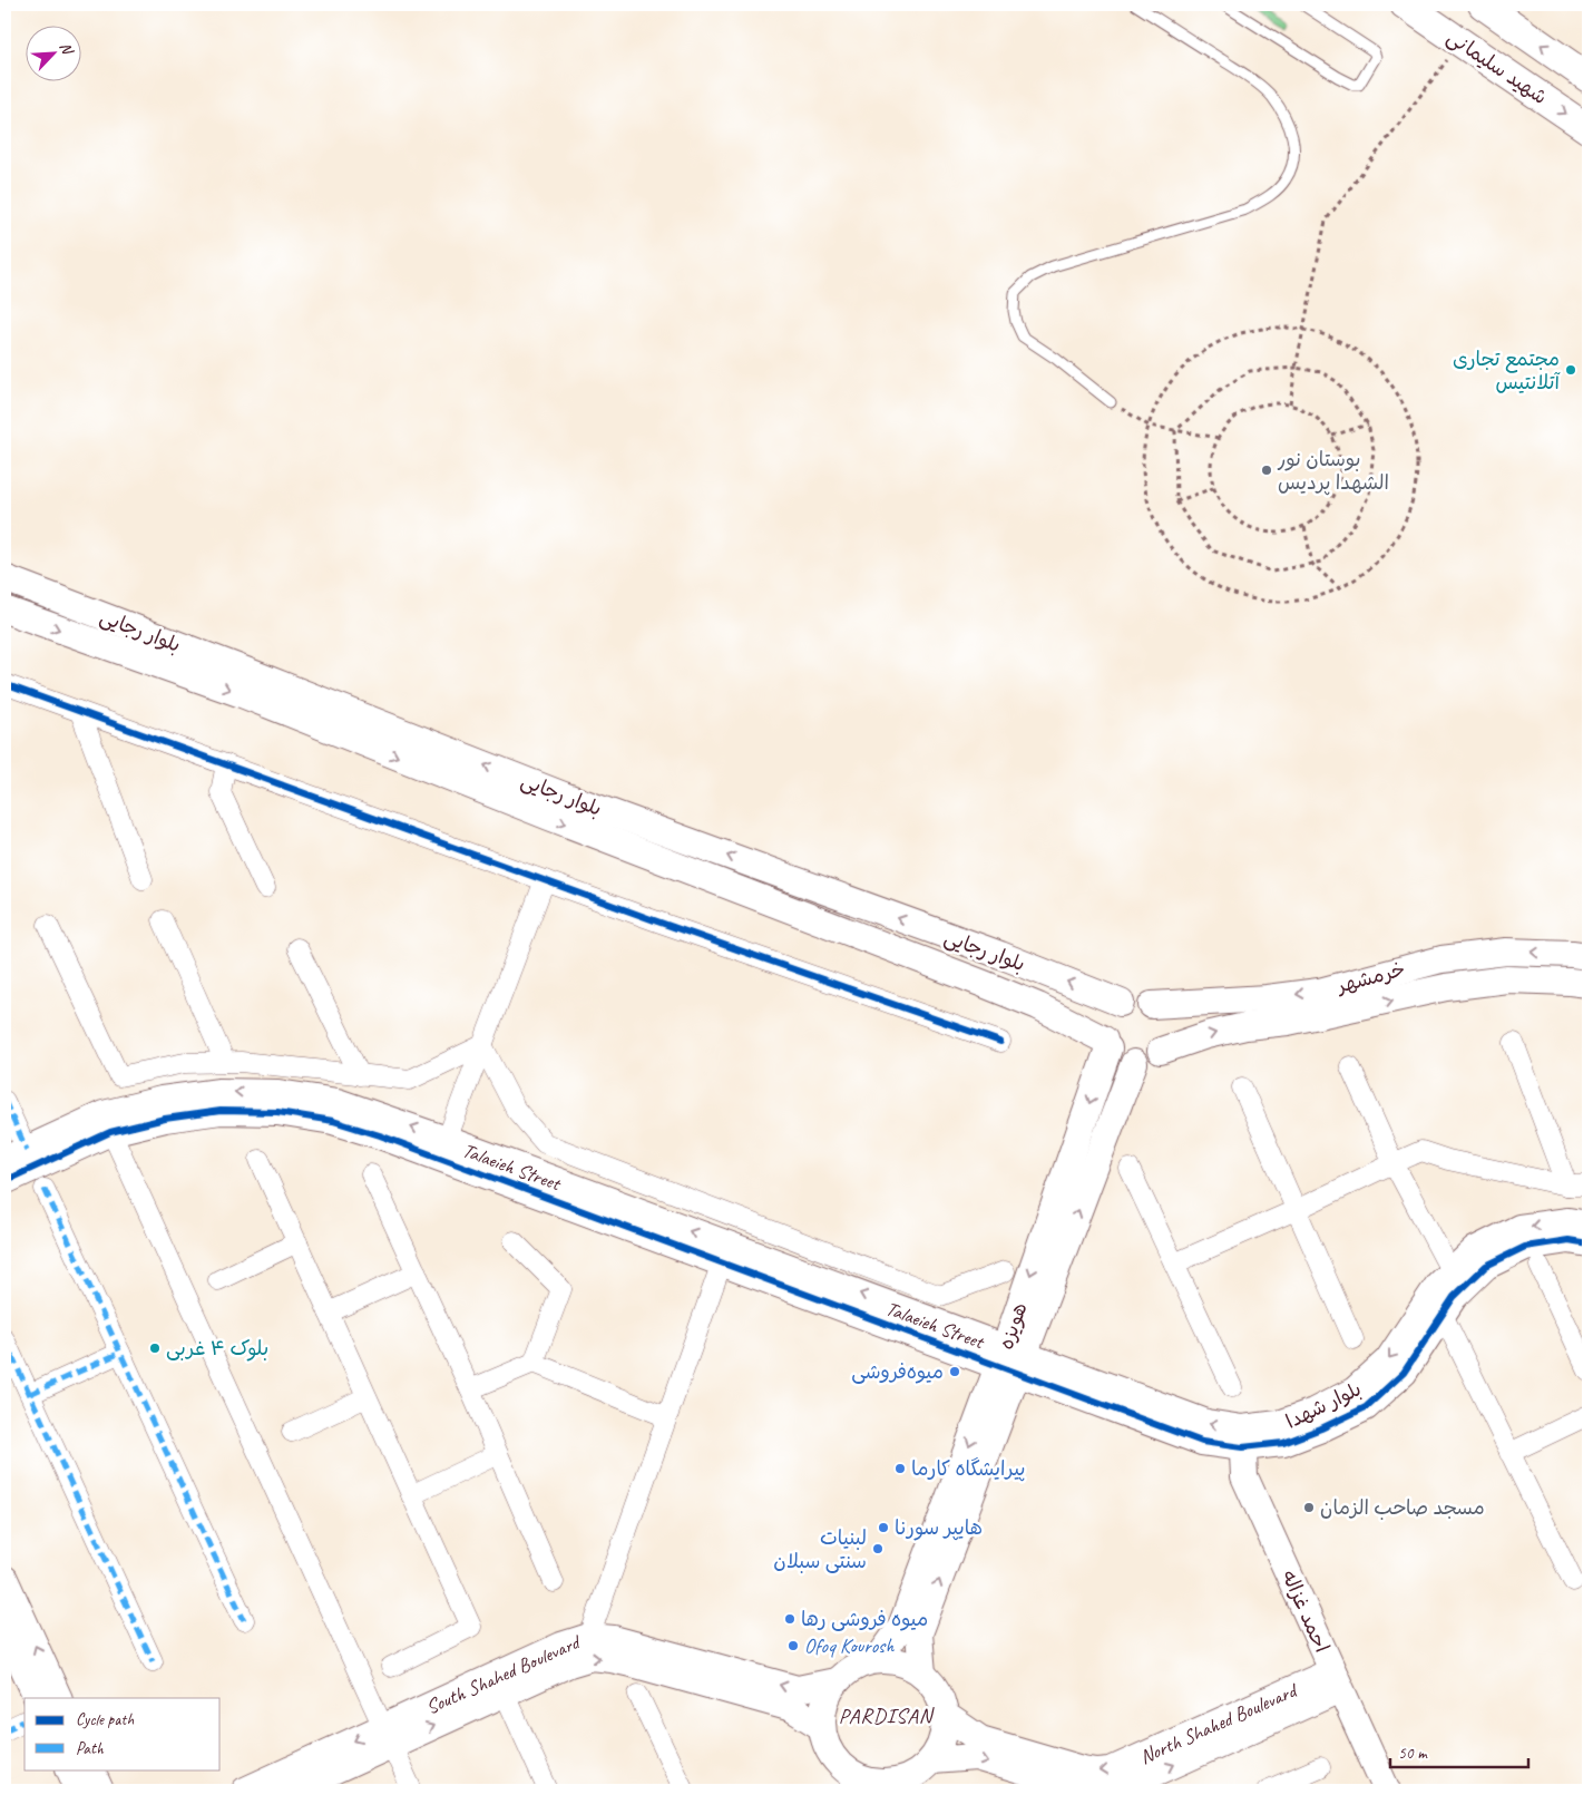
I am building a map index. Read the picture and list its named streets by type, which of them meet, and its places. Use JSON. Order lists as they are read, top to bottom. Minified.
{"streets":{"main road":["شهید سلیمانی"],"street":["بلوار رجایی","خرمشهر","Talaeieh Street","هویزه","بلوار شهدا","احمد غزاله","South Shahed Boulevard","North Shahed Boulevard"]},"crossings":[["بلوار رجایی","خرمشهر"],["بلوار رجایی","هویزه"],["خرمشهر","هویزه"],["Talaeieh Street","هویزه"],["Talaeieh Street","بلوار شهدا"],["هویزه","بلوار شهدا"],["هویزه","South Shahed Boulevard"],["هویزه","North Shahed Boulevard"],["بلوار شهدا","احمد غزاله"],["احمد غزاله","North Shahed Boulevard"],["South Shahed Boulevard","North Shahed Boulevard"]],"districts":["PARDISAN"],"places":["مجتمع تجاری آتلانتیس","بوستان نور الشهدا پردیس","بلوک ۴ غربی","میوه‌فروشی","پیرایشگاه کارما","مسجد صاحب الزمان","هایپر سورنا","لبنیات سنتی سبلان","میوه فروشی رها","Ofoq Kourosh"],"legend":["Cycle path","Path"],"scale_bar":"50 m","north":"top right"}
